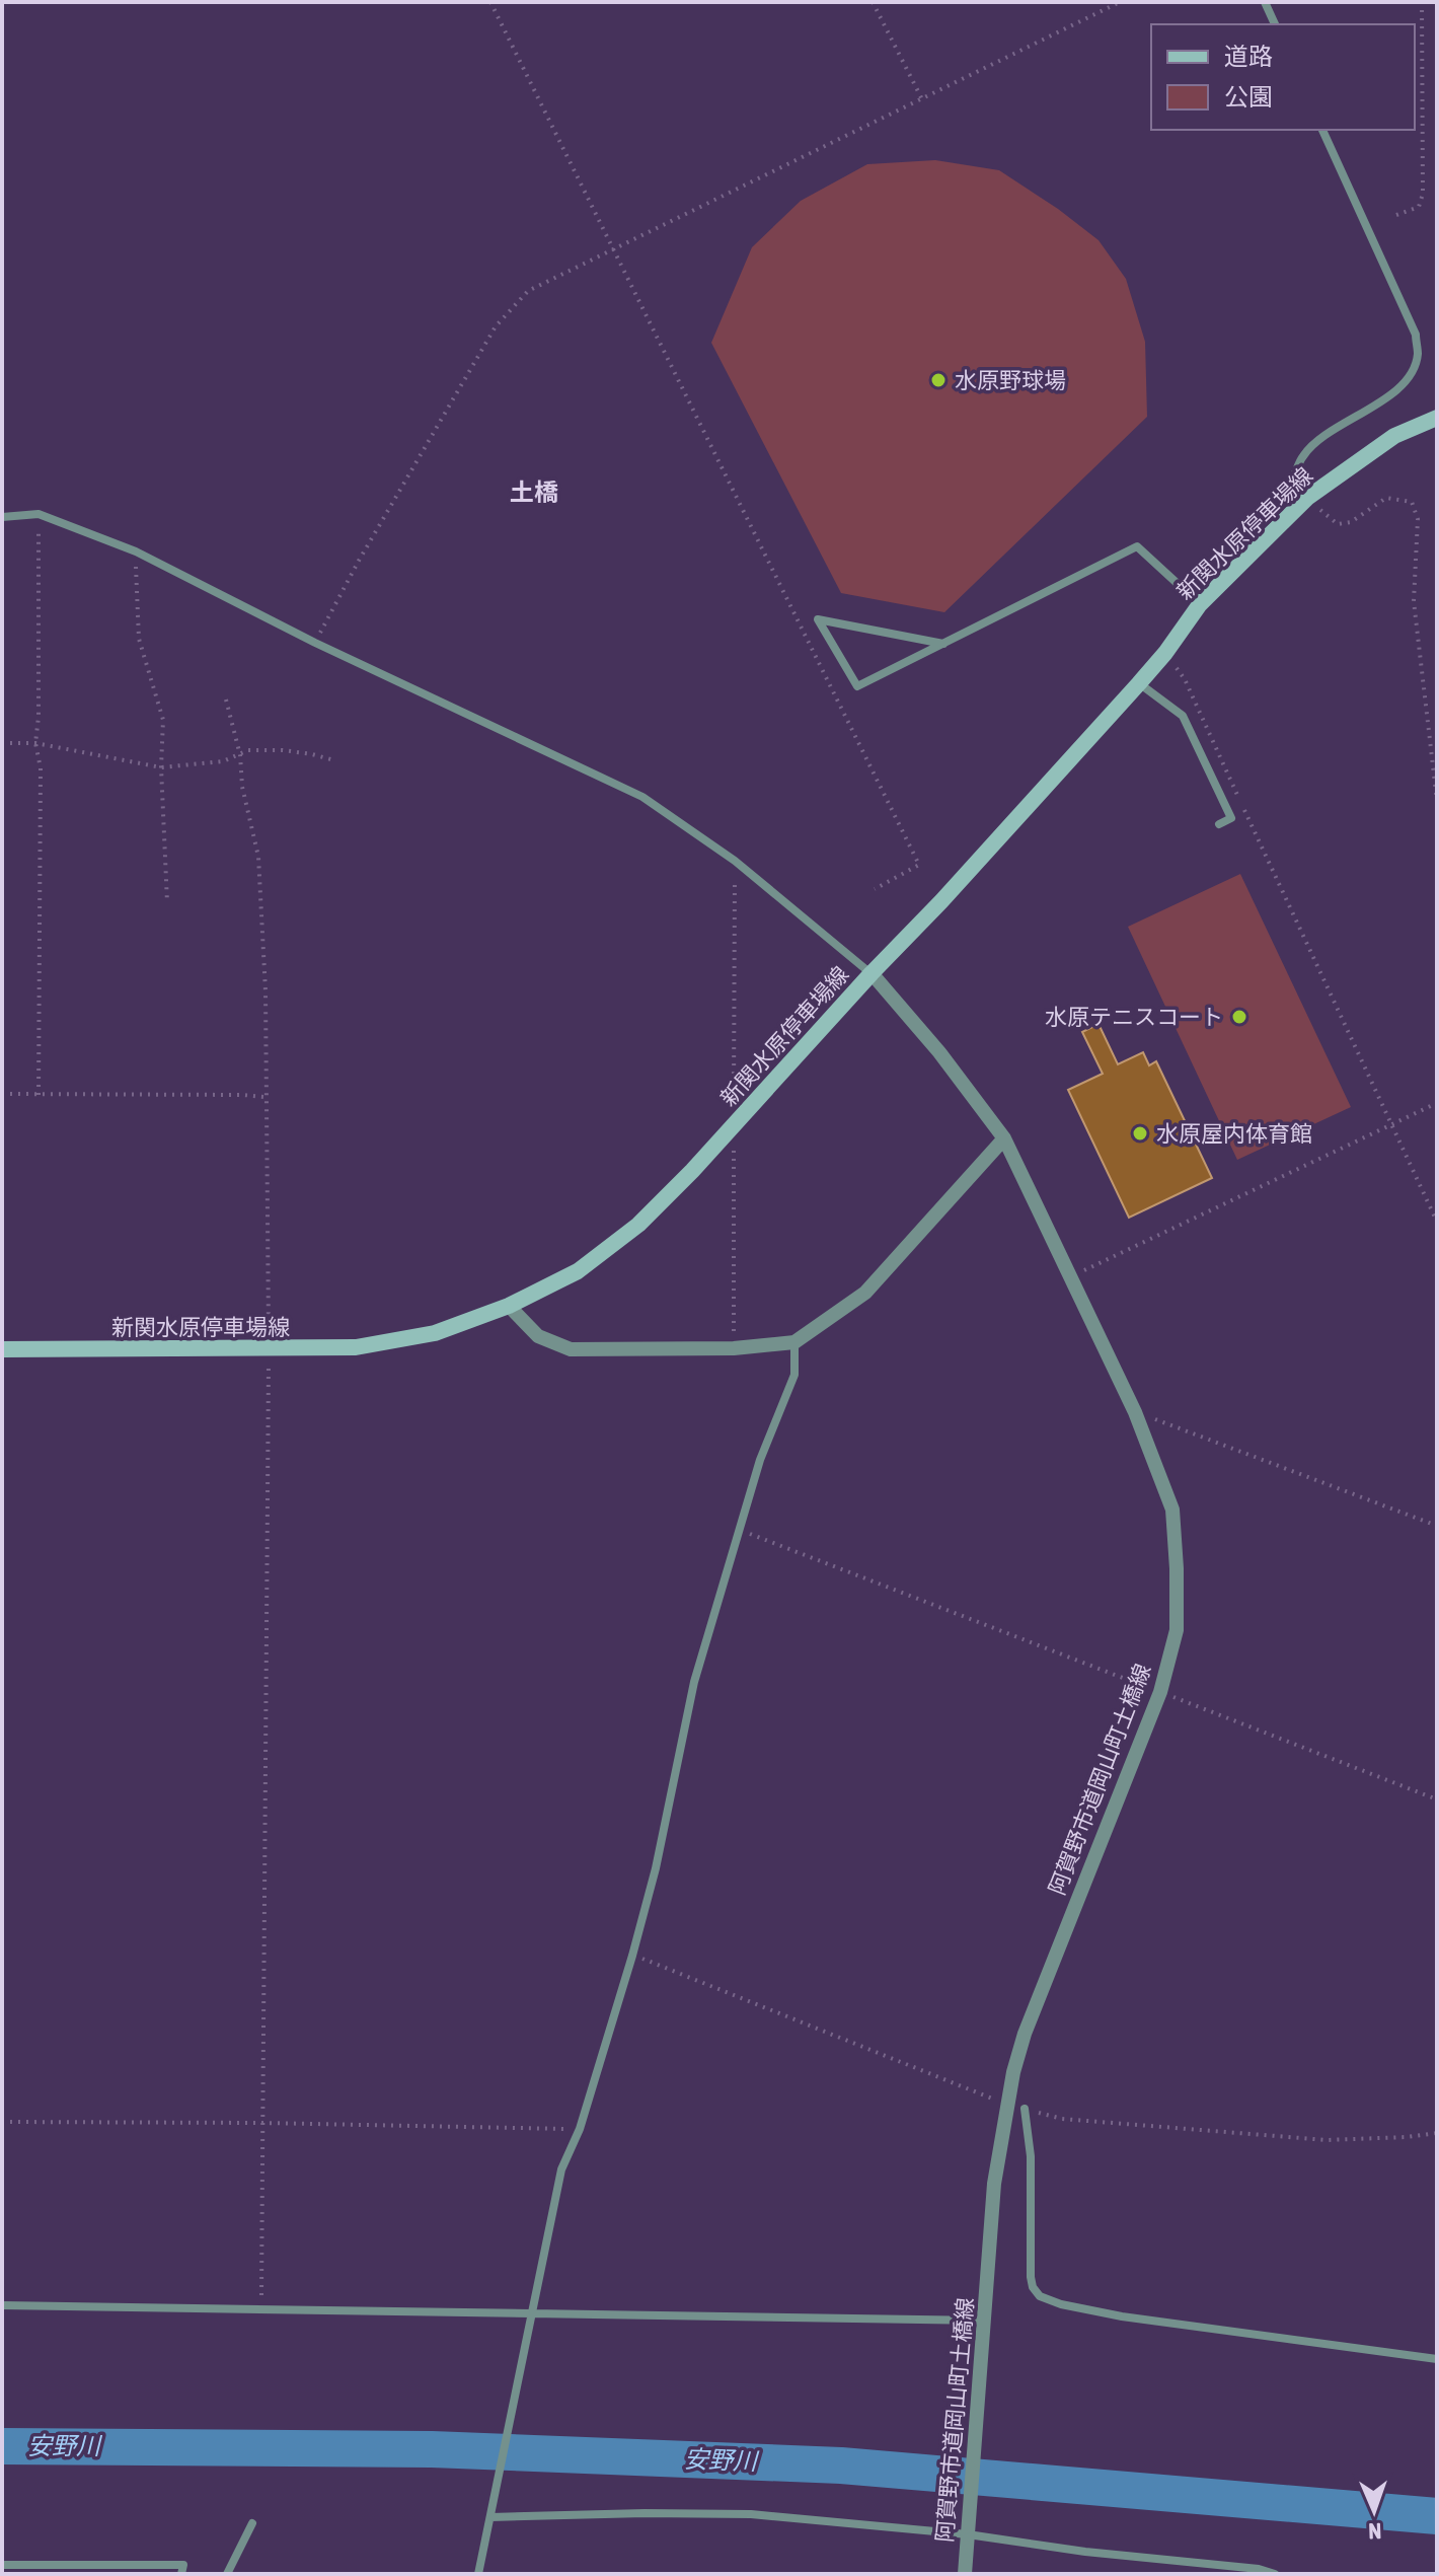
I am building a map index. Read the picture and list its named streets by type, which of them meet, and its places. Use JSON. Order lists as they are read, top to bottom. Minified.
{"streets":{"main road":["新関水原停車場線"],"street":["阿賀野市道岡山町土橋線"]},"crossings":[["新関水原停車場線","阿賀野市道岡山町土橋線"]],"districts":["土橋"],"water":["安野川"],"places":["水原野球場","水原テニスコート","水原屋内体育館"],"legend":["道路","公園"],"north":"bottom"}
